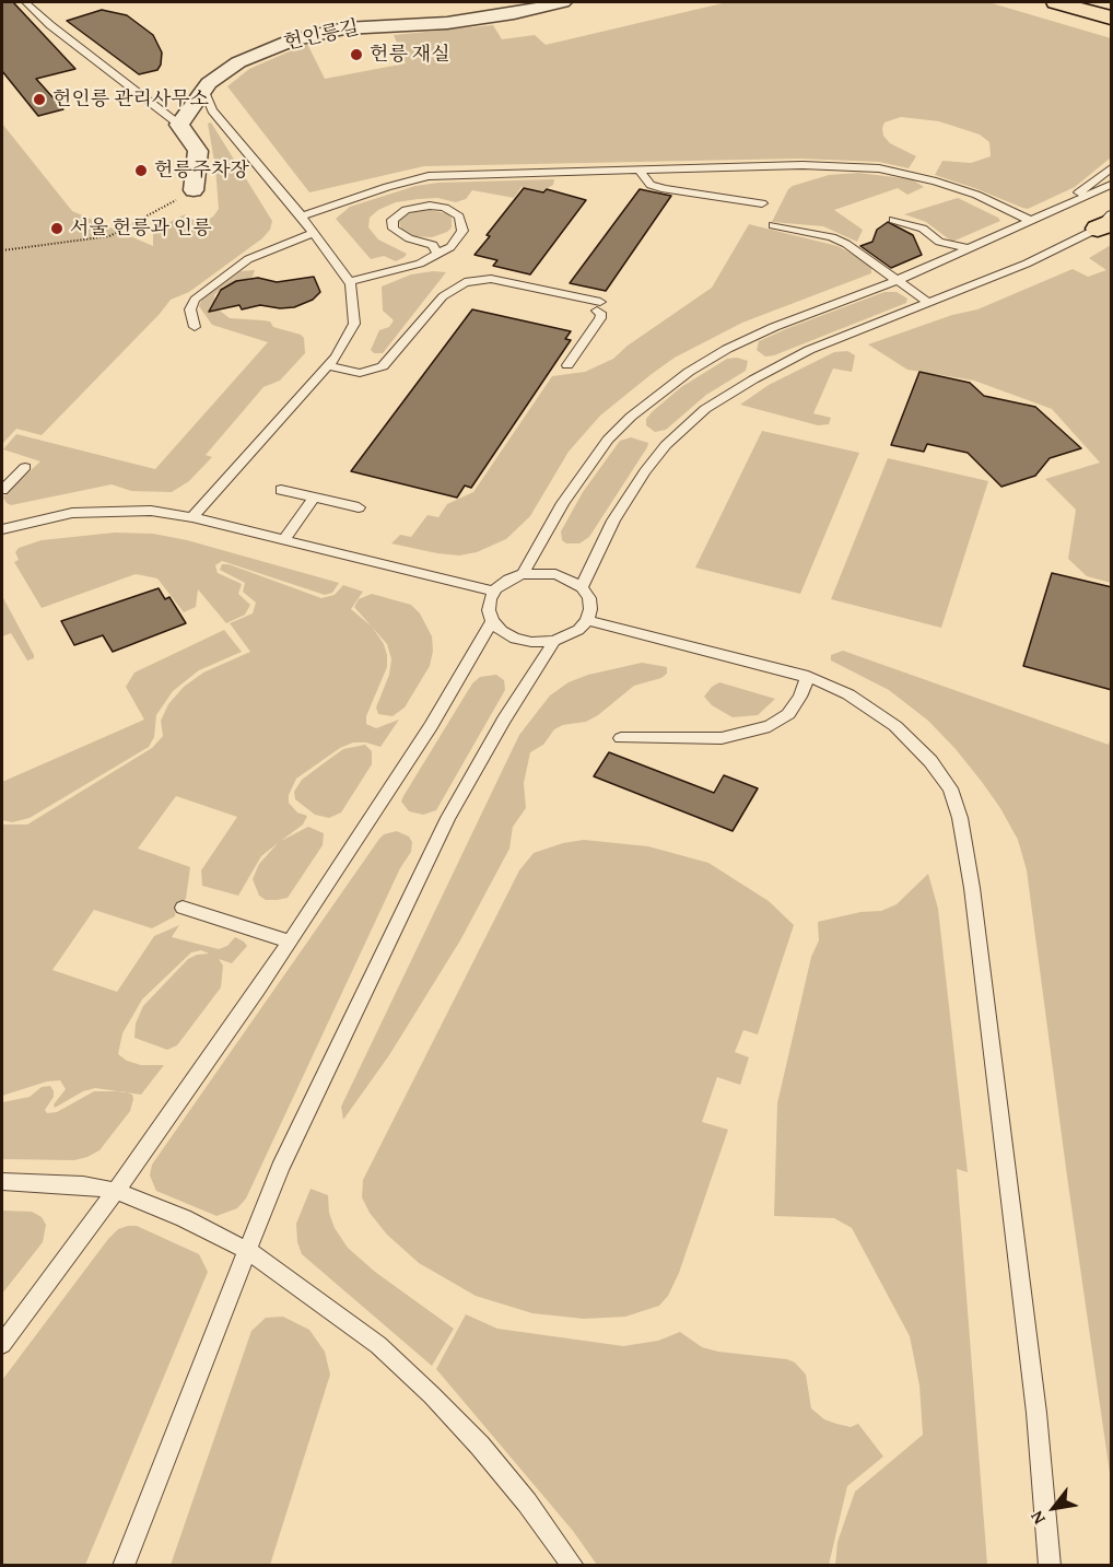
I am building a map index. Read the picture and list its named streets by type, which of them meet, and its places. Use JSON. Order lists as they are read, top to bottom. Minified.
{"streets":{"street":["헌인릉길"]},"places":["헌릉 재실","헌인릉 관리사무소","헌릉주차장","서울 헌릉과 인릉"],"north":"bottom left"}
